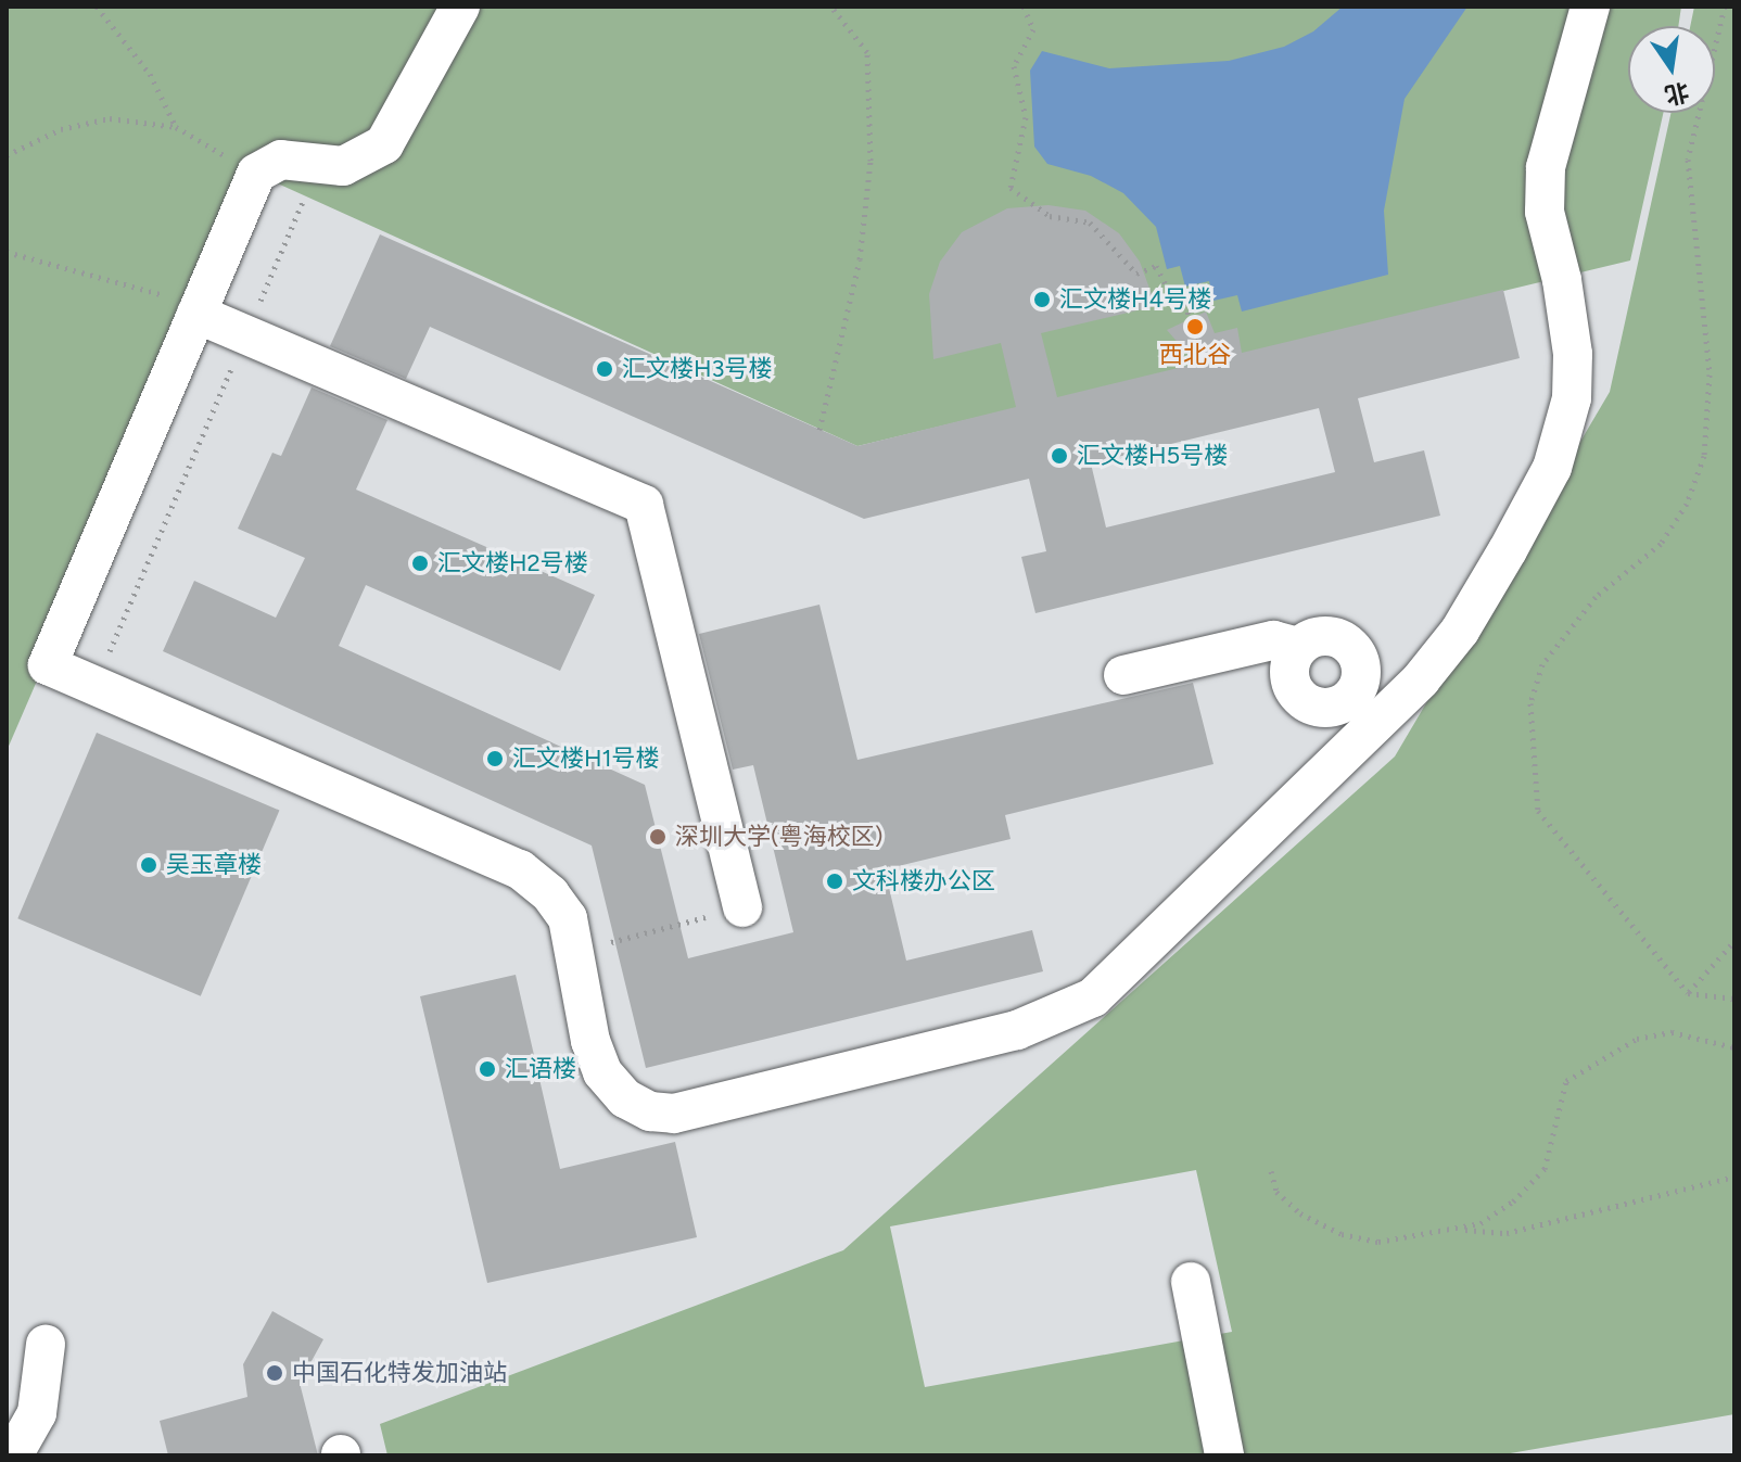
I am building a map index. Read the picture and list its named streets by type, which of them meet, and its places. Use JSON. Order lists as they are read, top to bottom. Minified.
{"places":["汇文楼H4号楼","西北谷","汇文楼H3号楼","汇文楼H5号楼","汇文楼H2号楼","汇文楼H1号楼","深圳大学(粤海校区)","吴玉章楼","文科楼办公区","汇语楼","中国石化特发加油站"],"north":"bottom"}
